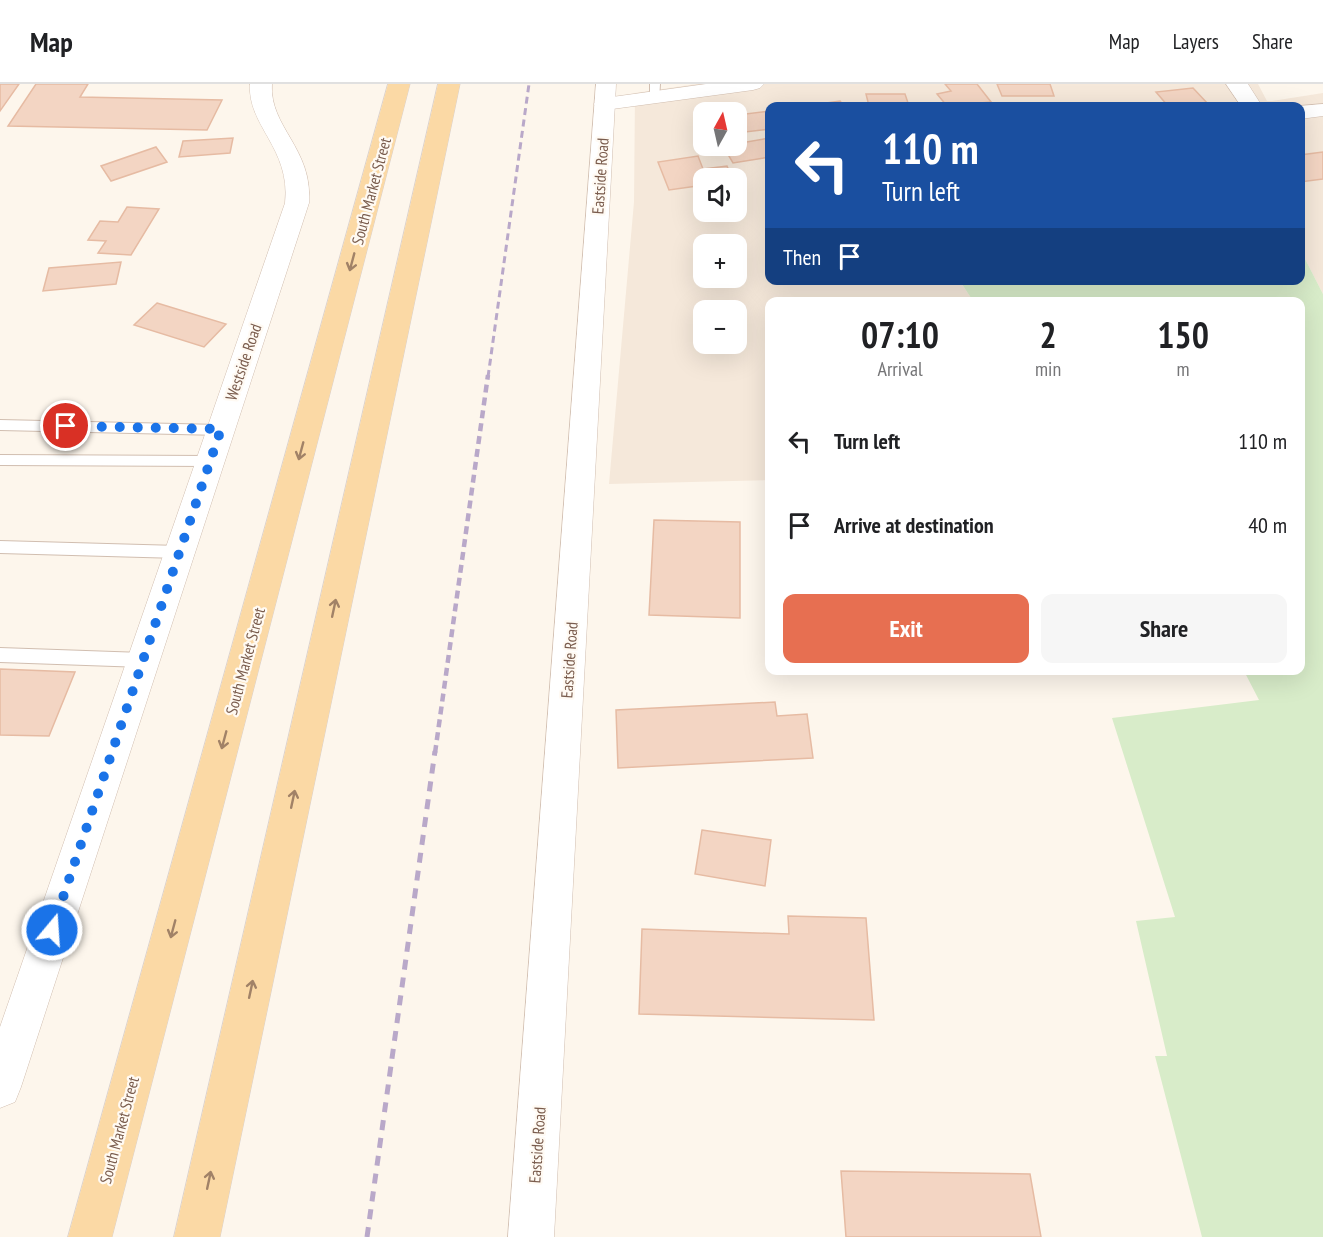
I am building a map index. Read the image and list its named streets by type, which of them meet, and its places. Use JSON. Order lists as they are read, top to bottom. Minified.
{"streets":{"main road":["South Market Street"],"street":["Eastside Road","Westside Road"]},"north":"top","page":{"header":"Map","nav":["Map","Layers","Share"],"map_buttons":["+","−"],"turn":["110 m","Turn left"],"then":"Then","eta":["07:10","Arrival","2","min","150","m"],"list":[{"name":"Turn left","value":"110 m"},{"name":"Arrive at destination","value":"40 m"}],"buttons":["Exit","Share"]}}
